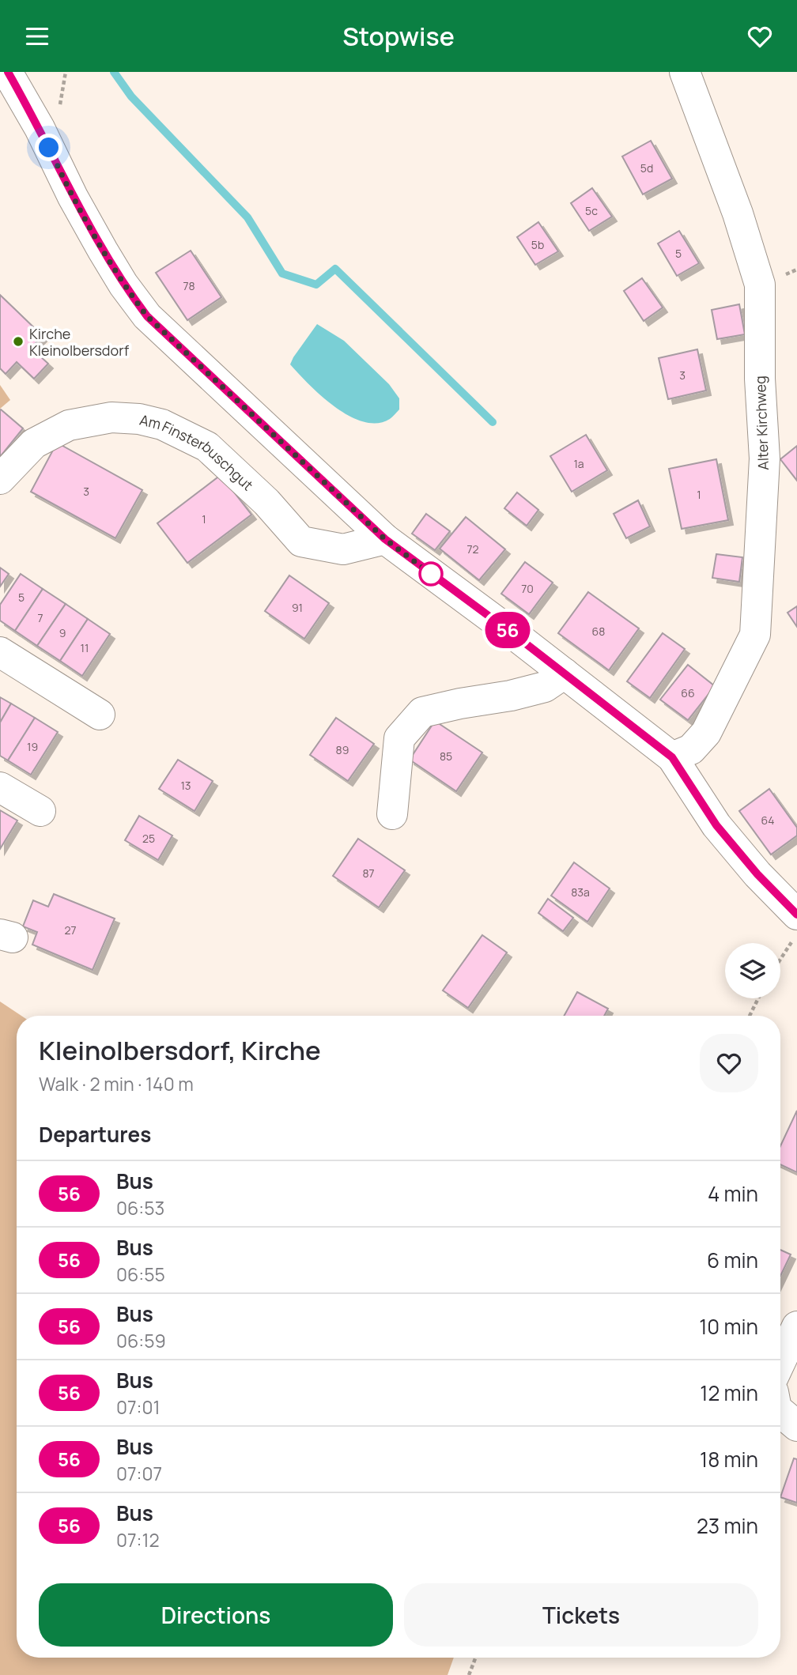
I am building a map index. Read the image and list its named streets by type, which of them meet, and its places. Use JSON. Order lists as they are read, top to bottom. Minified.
{"streets":{"street":["Alter Kirchweg","Am Finsterbuschgut"]},"places":["Kirche Kleinolbersdorf"],"lines":["bus line 56"],"house_numbers":["5d","5c","5b","5","78","3","1a","3","1","1","72","70","5","91","7","68","9","11","66","19","89","85","13","64","25","87","83a","27"],"page":{"header":"Stopwise","on_map":"56","heading":[["Kleinolbersdorf, Kirche","Walk · 2 min · 140 m"],"Departures"],"list":[{"mark":"56","name":"Bus","note":"06:53","value":"4 min"},{"mark":"56","name":"Bus","note":"06:55","value":"6 min"},{"mark":"56","name":"Bus","note":"06:59","value":"10 min"},{"mark":"56","name":"Bus","note":"07:01","value":"12 min"},{"mark":"56","name":"Bus","note":"07:07","value":"18 min"},{"mark":"56","name":"Bus","note":"07:12","value":"23 min"}],"buttons":["Directions","Tickets"]}}
